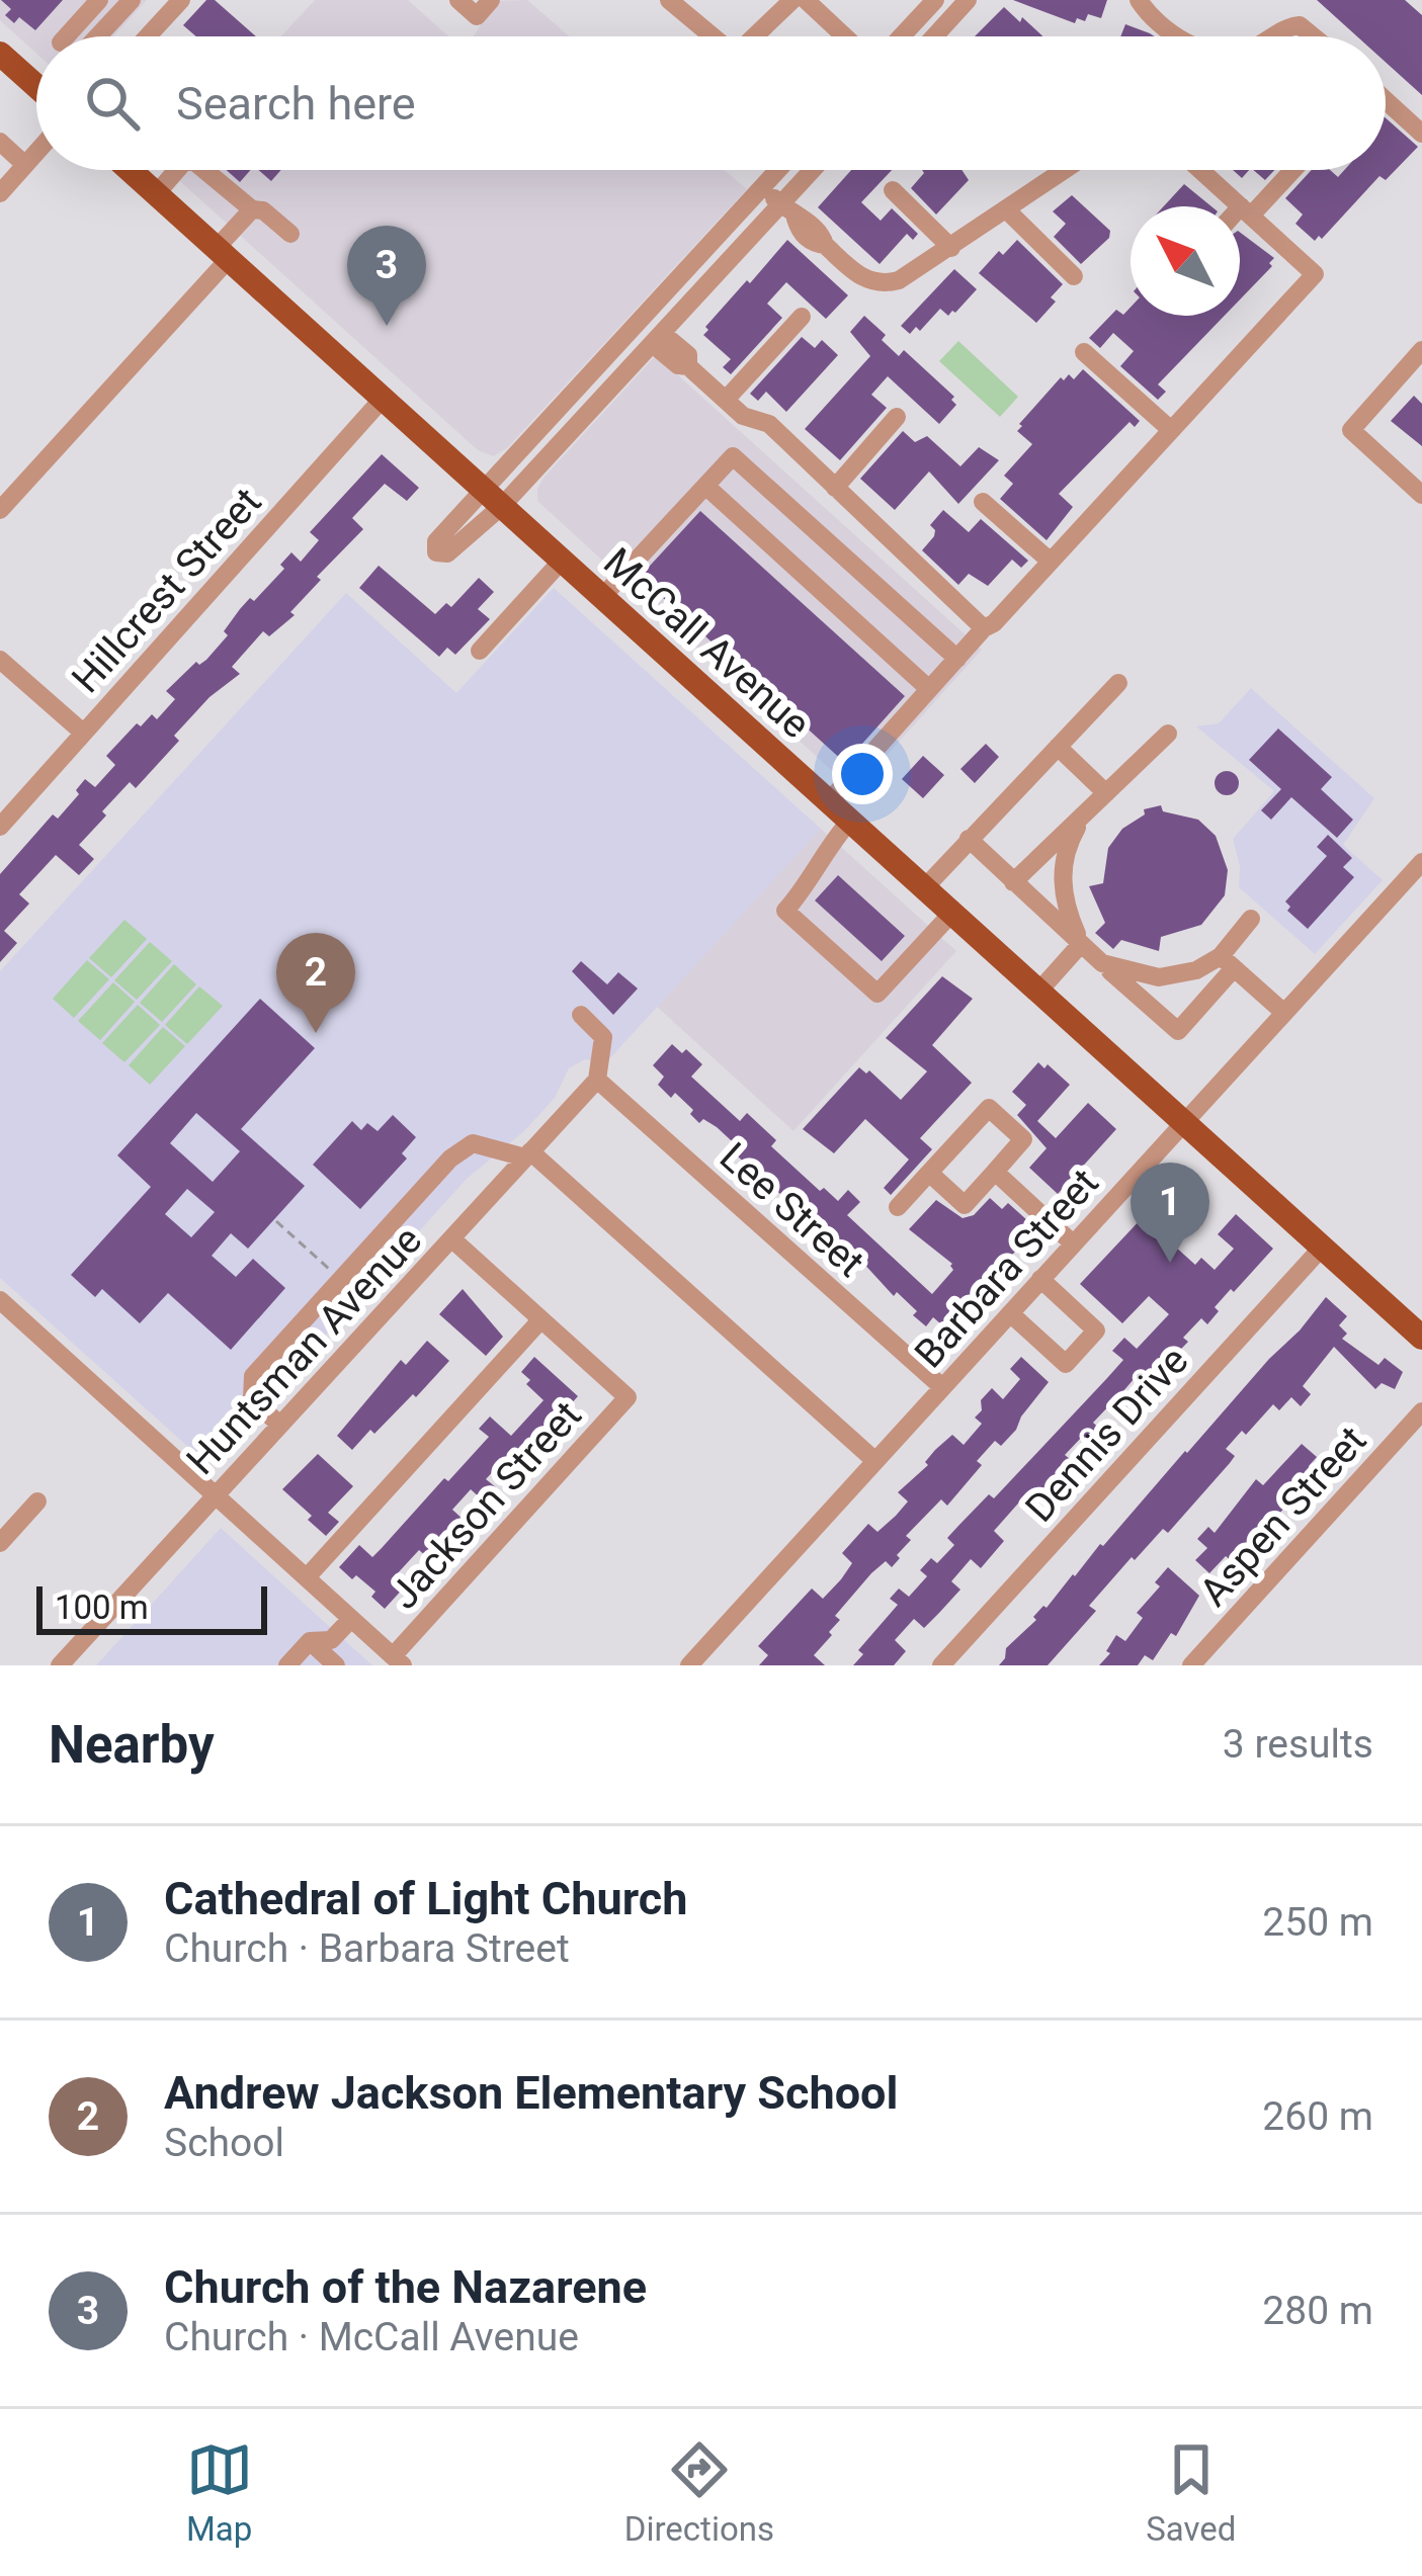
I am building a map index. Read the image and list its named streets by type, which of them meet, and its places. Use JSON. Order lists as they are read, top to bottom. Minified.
{"streets":{"main road":["McCall Avenue"],"street":["Hillcrest Street","Lee Street","Barbara Street","Huntsman Avenue","Dennis Drive","Jackson Street","Aspen Street"]},"crossings":[["Hillcrest Street","McCall Avenue"],["McCall Avenue","Barbara Street"],["McCall Avenue","Dennis Drive"],["Lee Street","Barbara Street"],["Lee Street","Huntsman Avenue"]],"scale_bar":"100 m","north":"top left","page":{"search":"Search here","pins":["3","2","1"],"scale":"100 m","heading":["Nearby","3 results"],"list":[{"mark":"1","name":"Cathedral of Light Church","note":"Church · Barbara Street","value":"250 m"},{"mark":"2","name":"Andrew Jackson Elementary School","note":"School","value":"260 m"},{"mark":"3","name":"Church of the Nazarene","note":"Church · McCall Avenue","value":"280 m"}],"nav":["Map","Directions","Saved"]}}
